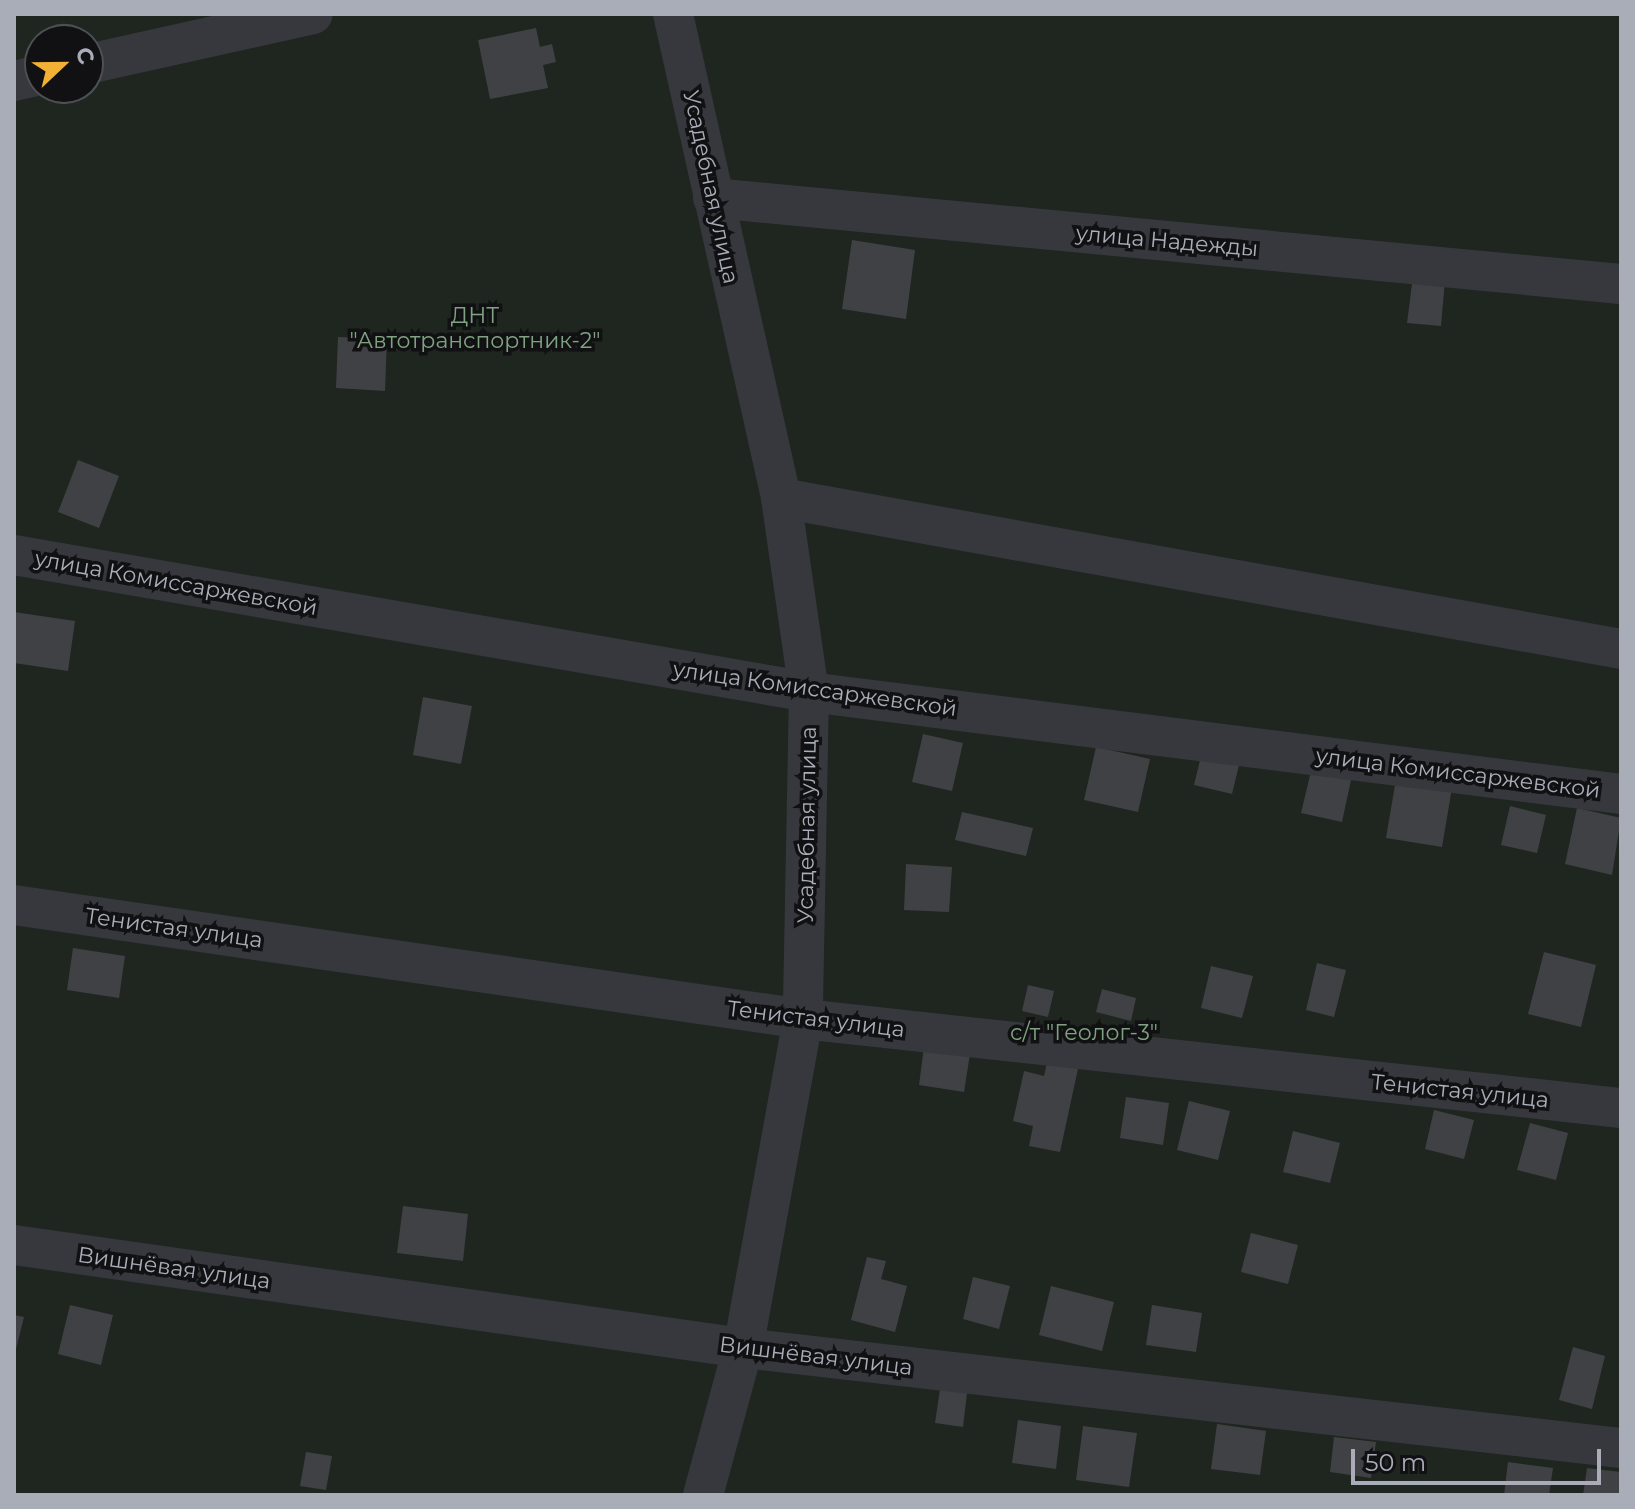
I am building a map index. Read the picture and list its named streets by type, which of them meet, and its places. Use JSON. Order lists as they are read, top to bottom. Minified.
{"streets":{"street":["Усадебная улица","улица Надежды","улица Комиссаржевской","Тенистая улица","Вишнёвая улица"]},"crossings":[["Усадебная улица","улица Надежды"],["Усадебная улица","улица Комиссаржевской"],["Усадебная улица","Тенистая улица"],["Усадебная улица","Вишнёвая улица"]],"parks":["ДНТ \"Автотранспортник-2\"","с/т \"Геолог-3\""],"scale_bar":"50 m","north":"right"}
